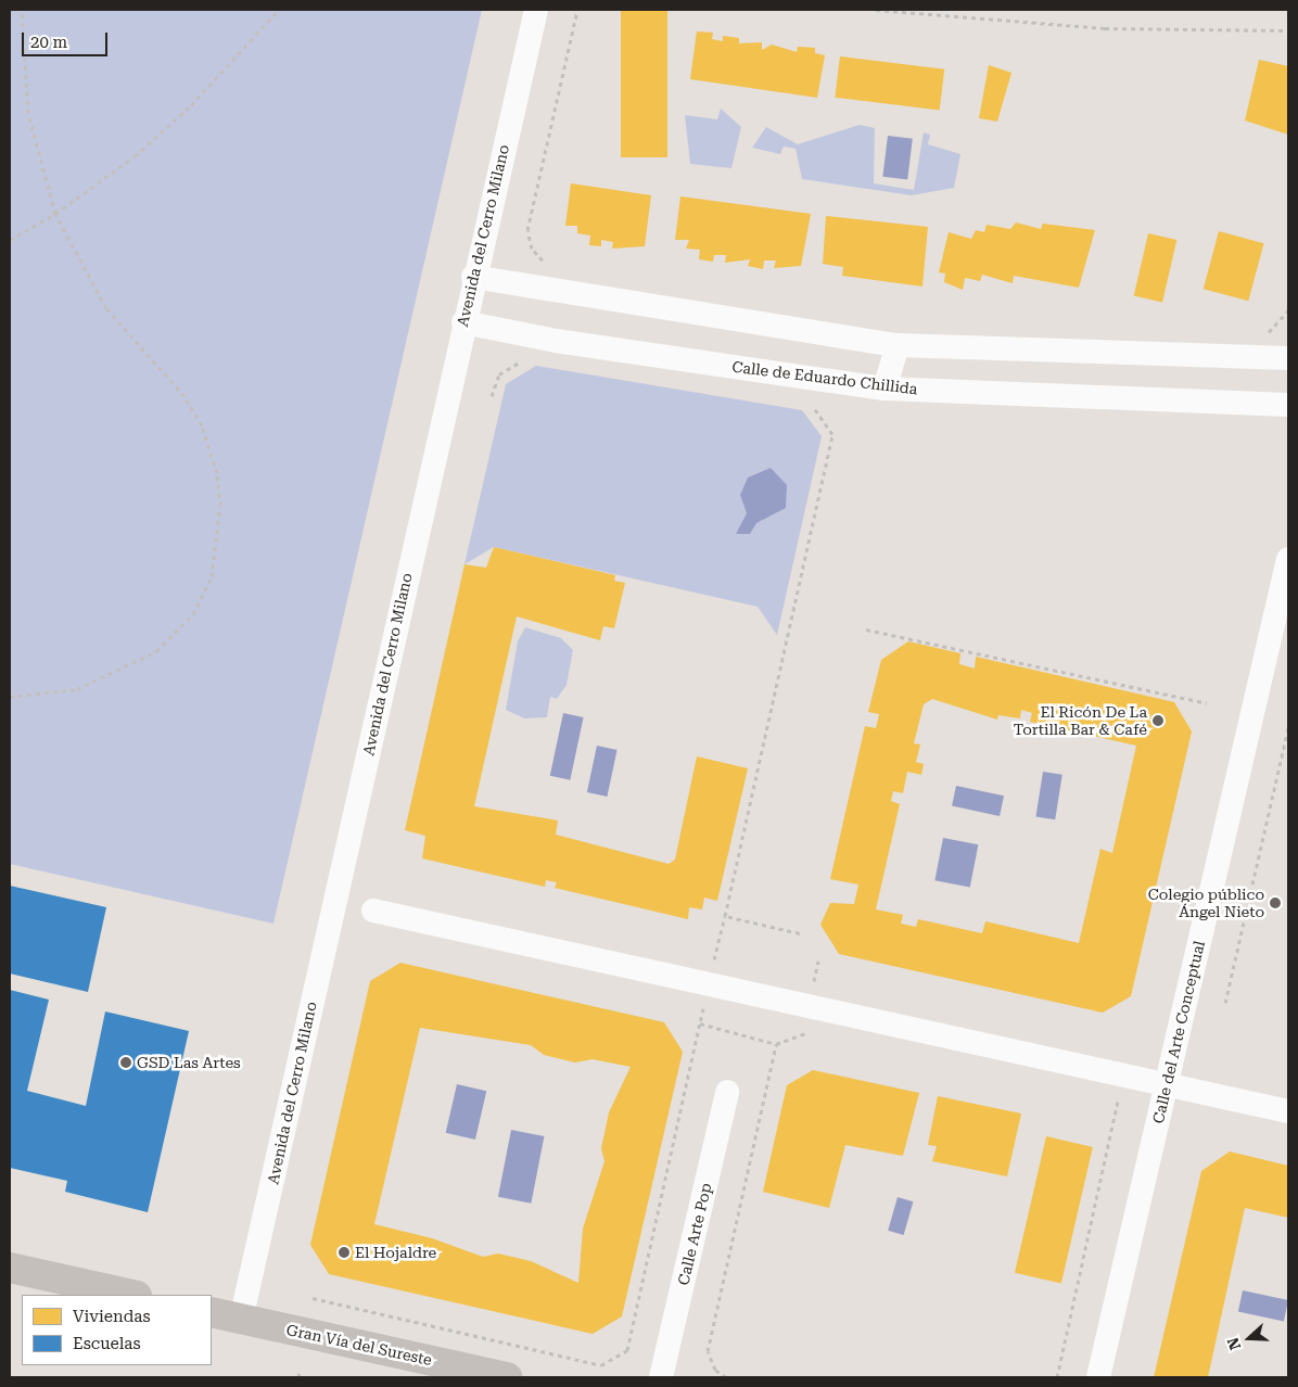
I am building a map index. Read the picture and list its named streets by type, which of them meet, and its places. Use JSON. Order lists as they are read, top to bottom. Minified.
{"streets":{"main road":["Gran Vía del Sureste"],"street":["Avenida del Cerro Milano","Calle de Eduardo Chillida","Calle del Arte Conceptual","Calle Arte Pop"]},"crossings":[["Avenida del Cerro Milano","Calle de Eduardo Chillida"],["Avenida del Cerro Milano","Gran Vía del Sureste"]],"places":["El Ricón De La Tortilla Bar & Café","Colegio público Ángel Nieto","GSD Las Artes","El Hojaldre"],"legend":["Viviendas","Escuelas"],"scale_bar":"20 m","north":"left"}
